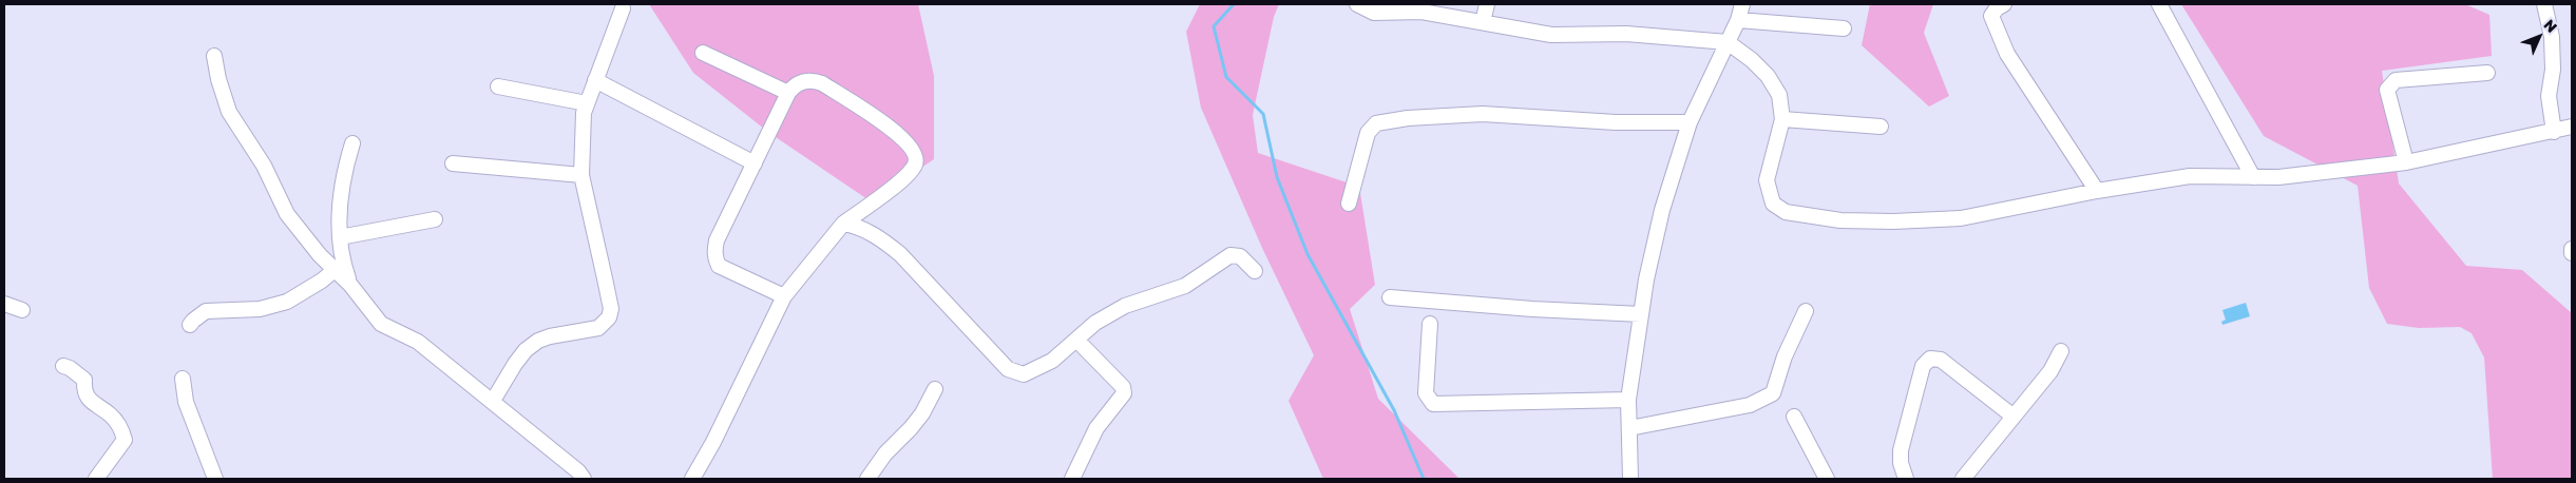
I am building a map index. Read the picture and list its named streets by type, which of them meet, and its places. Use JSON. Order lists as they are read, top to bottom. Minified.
{"north":"top right"}
